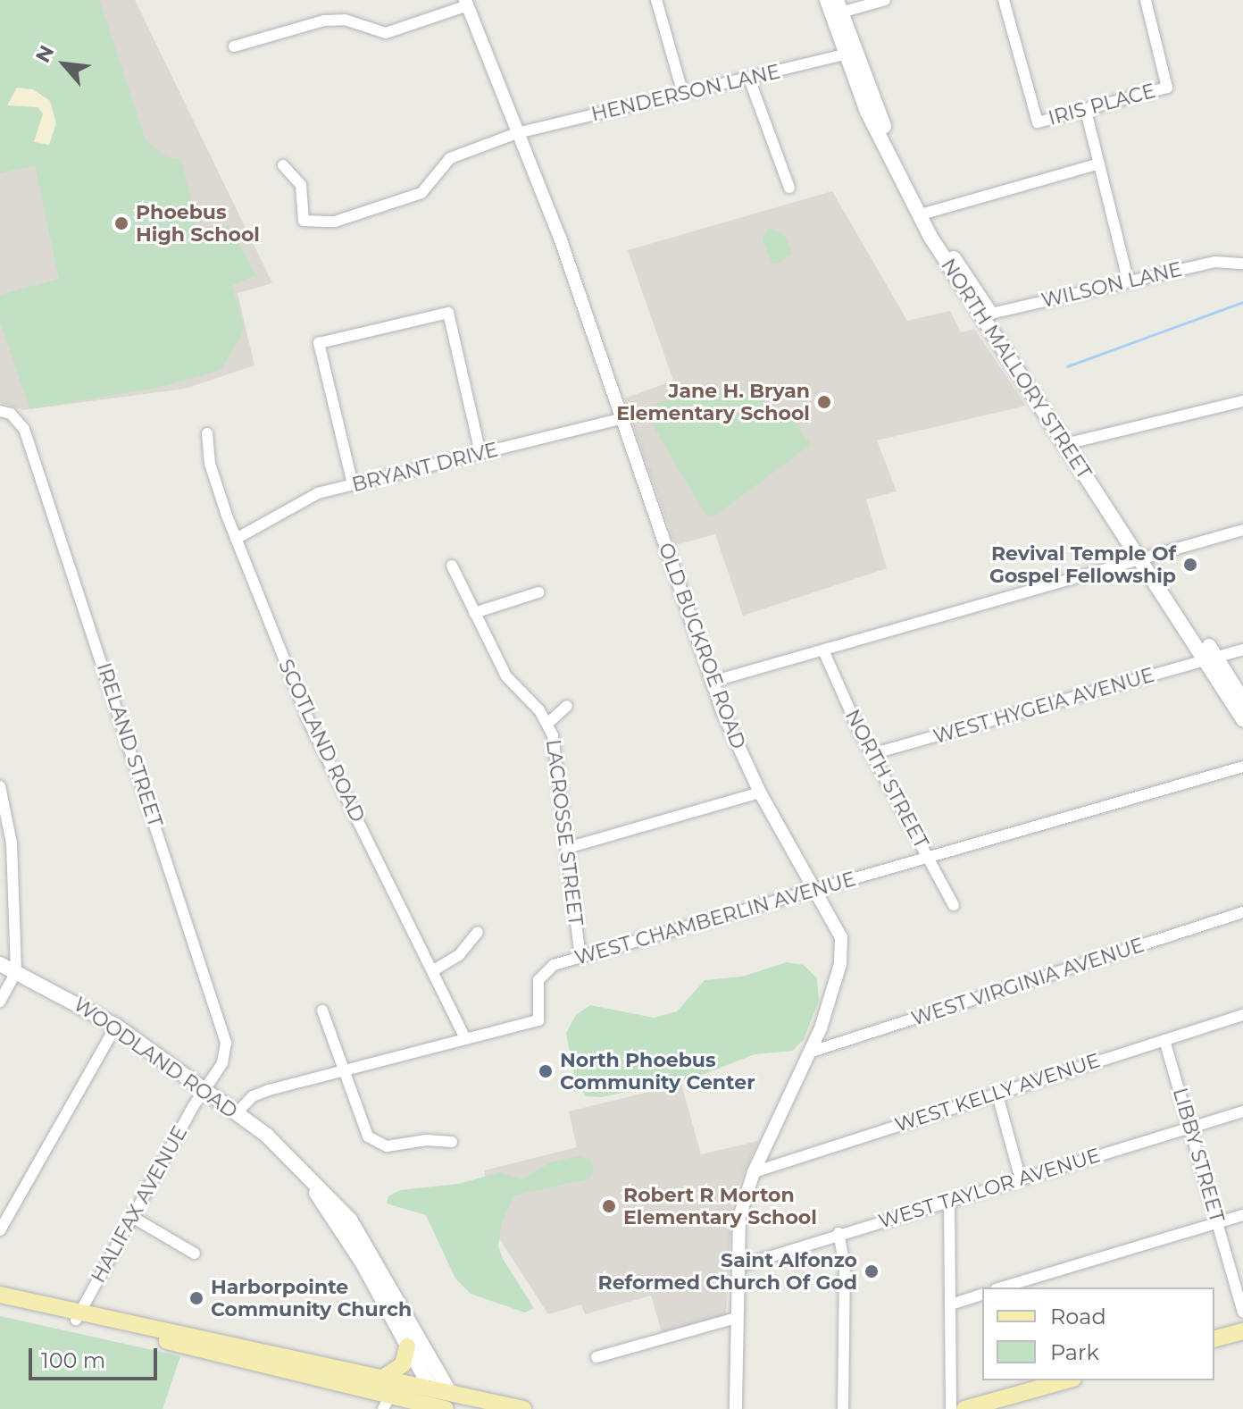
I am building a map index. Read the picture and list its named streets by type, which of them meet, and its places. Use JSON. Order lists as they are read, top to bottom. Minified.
{"streets":{"main road":["NORTH MALLORY STREET","WOODLAND ROAD"],"street":["HENDERSON LANE","IRIS PLACE","WILSON LANE","BRYANT DRIVE","OLD BUCKROE ROAD","WEST HYGEIA AVENUE","SCOTLAND ROAD","IRELAND STREET","NORTH STREET","LACROSSE STREET","WEST CHAMBERLIN AVENUE","WEST VIRGINIA AVENUE","WEST KELLY AVENUE","LIBBY STREET","WEST TAYLOR AVENUE","HALIFAX AVENUE"]},"crossings":[["HENDERSON LANE","NORTH MALLORY STREET"],["HENDERSON LANE","OLD BUCKROE ROAD"],["WILSON LANE","NORTH MALLORY STREET"],["NORTH MALLORY STREET","WEST HYGEIA AVENUE"],["BRYANT DRIVE","OLD BUCKROE ROAD"],["BRYANT DRIVE","SCOTLAND ROAD"],["OLD BUCKROE ROAD","WEST CHAMBERLIN AVENUE"],["OLD BUCKROE ROAD","WEST VIRGINIA AVENUE"],["OLD BUCKROE ROAD","WEST KELLY AVENUE"],["OLD BUCKROE ROAD","WEST TAYLOR AVENUE"],["WEST HYGEIA AVENUE","NORTH STREET"],["SCOTLAND ROAD","WEST CHAMBERLIN AVENUE"],["IRELAND STREET","WOODLAND ROAD"],["IRELAND STREET","HALIFAX AVENUE"],["NORTH STREET","WEST CHAMBERLIN AVENUE"],["LACROSSE STREET","WEST CHAMBERLIN AVENUE"],["WEST CHAMBERLIN AVENUE","WOODLAND ROAD"],["WOODLAND ROAD","HALIFAX AVENUE"],["WEST KELLY AVENUE","LIBBY STREET"],["LIBBY STREET","WEST TAYLOR AVENUE"]],"places":["Phoebus High School","Jane H. Bryan Elementary School","Revival Temple Of Gospel Fellowship","North Phoebus Community Center","Robert R Morton Elementary School","Saint Alfonzo Reformed Church Of God","Harborpointe Community Church"],"legend":["Road","Park"],"scale_bar":"100 m","north":"top left"}
